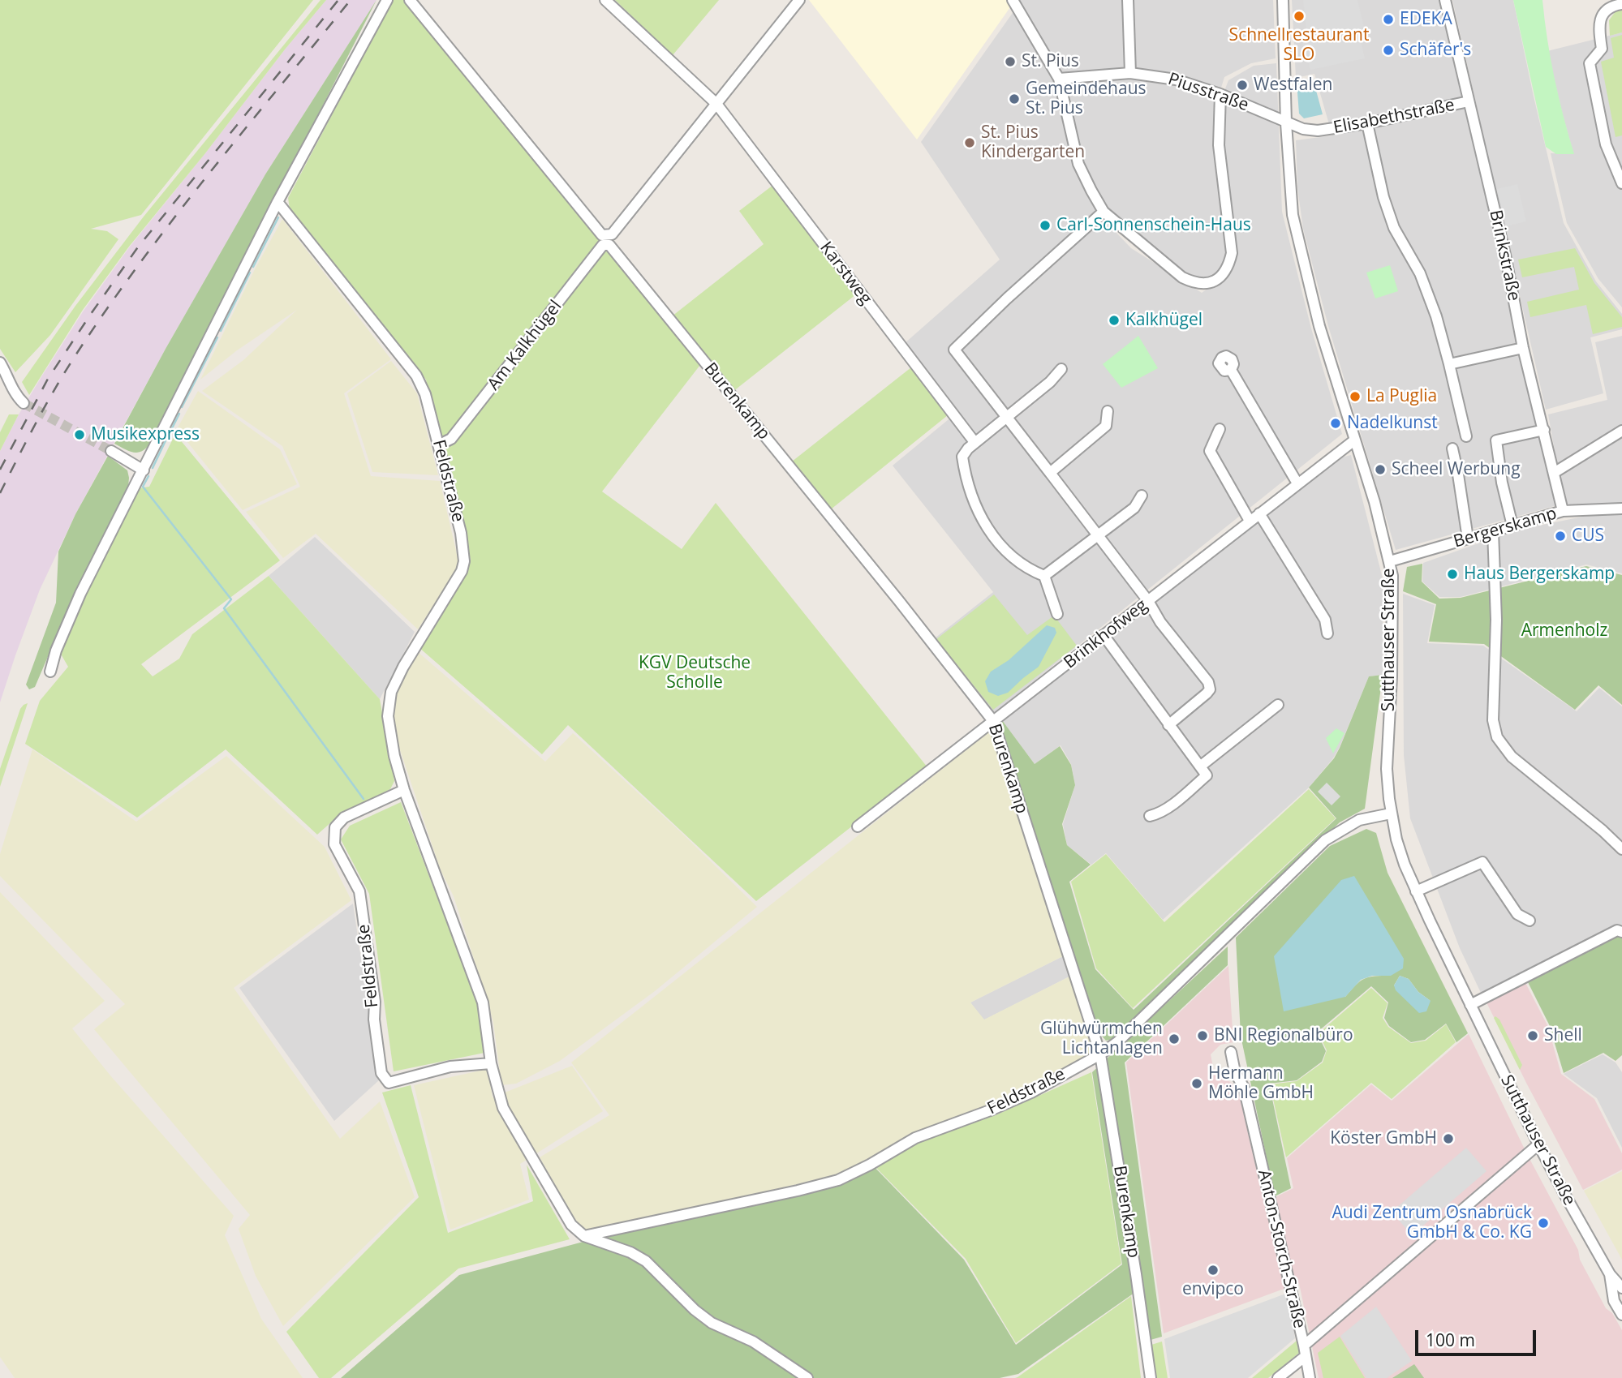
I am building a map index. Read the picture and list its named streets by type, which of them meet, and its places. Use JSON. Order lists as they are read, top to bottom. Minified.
{"streets":{"street":["Piusstraße","Elisabethstraße","Brinkstraße","Karstweg","Am Kalkhügel","Burenkamp","Feldstraße","Bergerskamp","Brinkhofweg","Sutthauser Straße","Anton-Storch-Straße"]},"crossings":[["Piusstraße","Elisabethstraße"],["Piusstraße","Sutthauser Straße"],["Elisabethstraße","Brinkstraße"],["Elisabethstraße","Sutthauser Straße"],["Brinkstraße","Bergerskamp"],["Karstweg","Am Kalkhügel"],["Am Kalkhügel","Burenkamp"],["Am Kalkhügel","Feldstraße"],["Burenkamp","Feldstraße"],["Burenkamp","Brinkhofweg"],["Feldstraße","Sutthauser Straße"],["Bergerskamp","Sutthauser Straße"],["Brinkhofweg","Sutthauser Straße"],["Sutthauser Straße","Anton-Storch-Straße"]],"parks":["Armenholz","KGV Deutsche Scholle"],"places":["Schnellrestaurant SLO","EDEKA","Schäfer's","St. Pius","Westfalen","Gemeindehaus St. Pius","St. Pius Kindergarten","Carl-Sonnenschein-Haus","Kalkhügel","La Puglia","Nadelkunst","Musikexpress","Scheel Werbung","CUS","Haus Bergerskamp","BNI Regionalbüro","Shell","Glühwürmchen Lichtanlagen","Hermann Möhle GmbH","Köster GmbH","Audi Zentrum Osnabrück GmbH & Co. KG","envipco"],"scale_bar":"100 m"}
